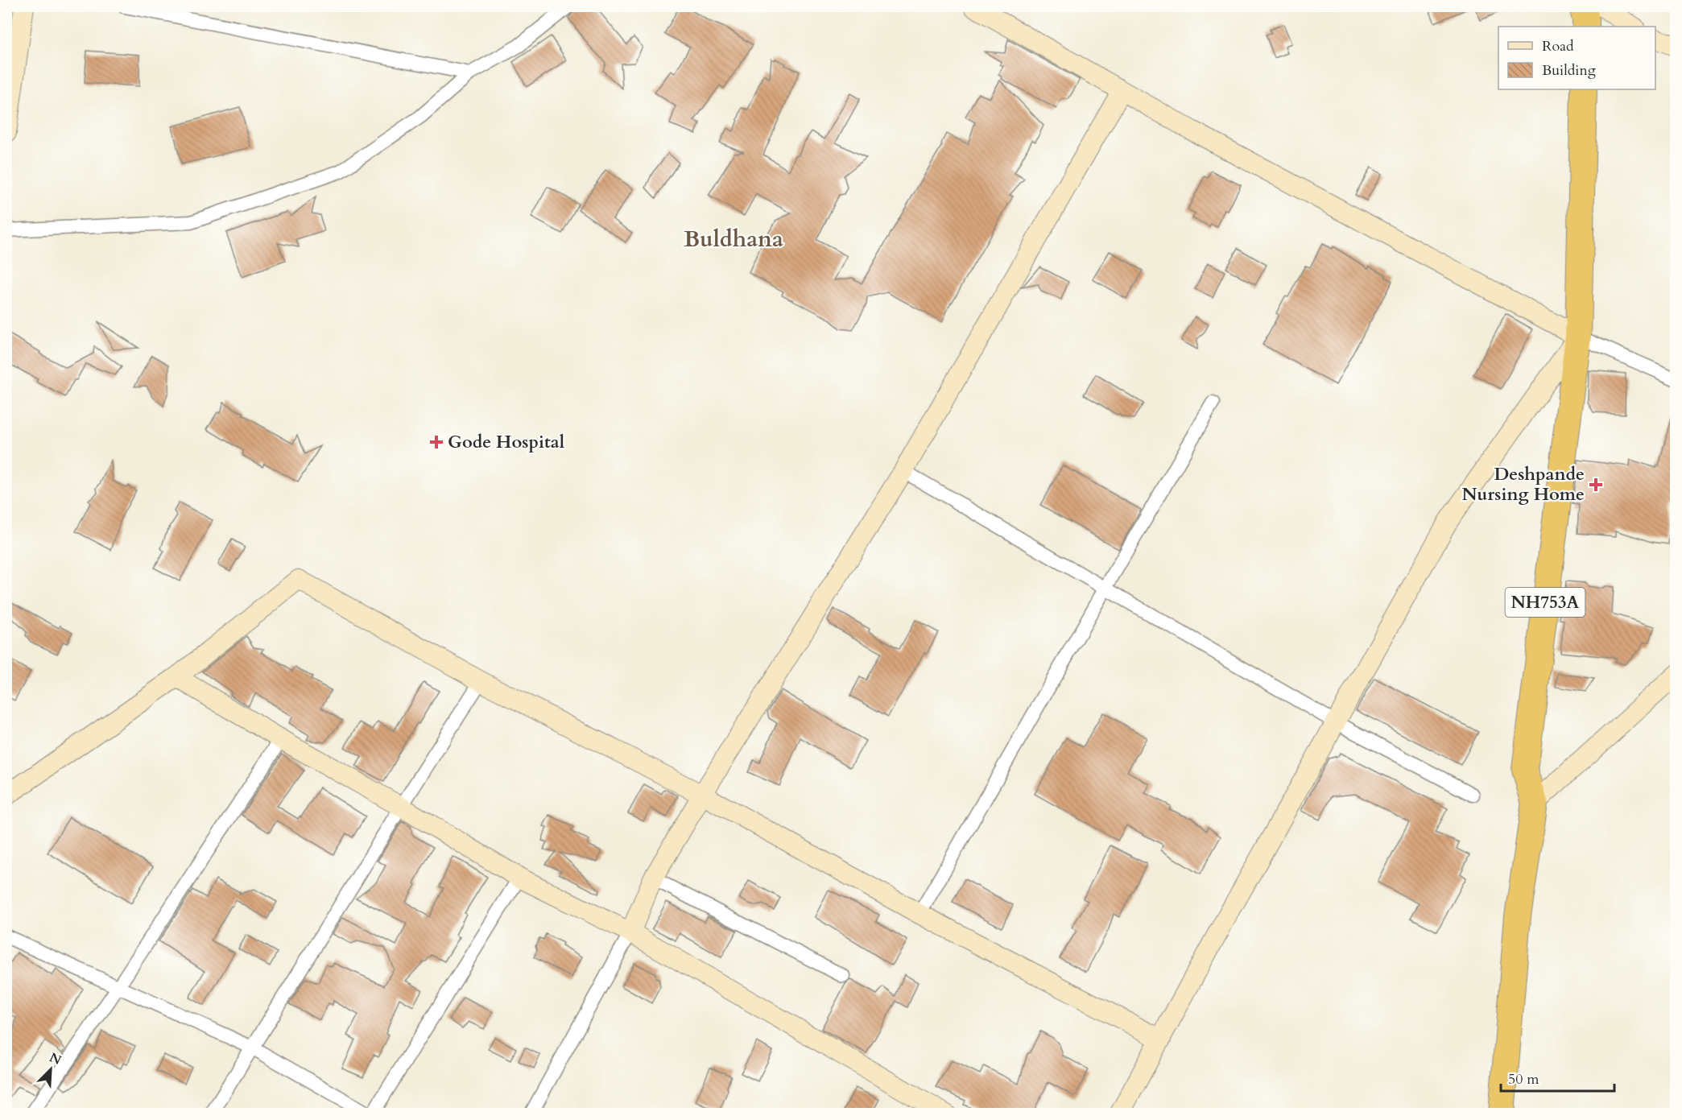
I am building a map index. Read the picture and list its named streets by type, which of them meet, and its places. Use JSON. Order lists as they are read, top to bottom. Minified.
{"streets":{"highway":["NH753A"]},"districts":["Buldhana"],"places":{"health":["Gode Hospital","Deshpande Nursing Home"]},"legend":["Road","Building"],"scale_bar":"50 m","north":"top right"}
